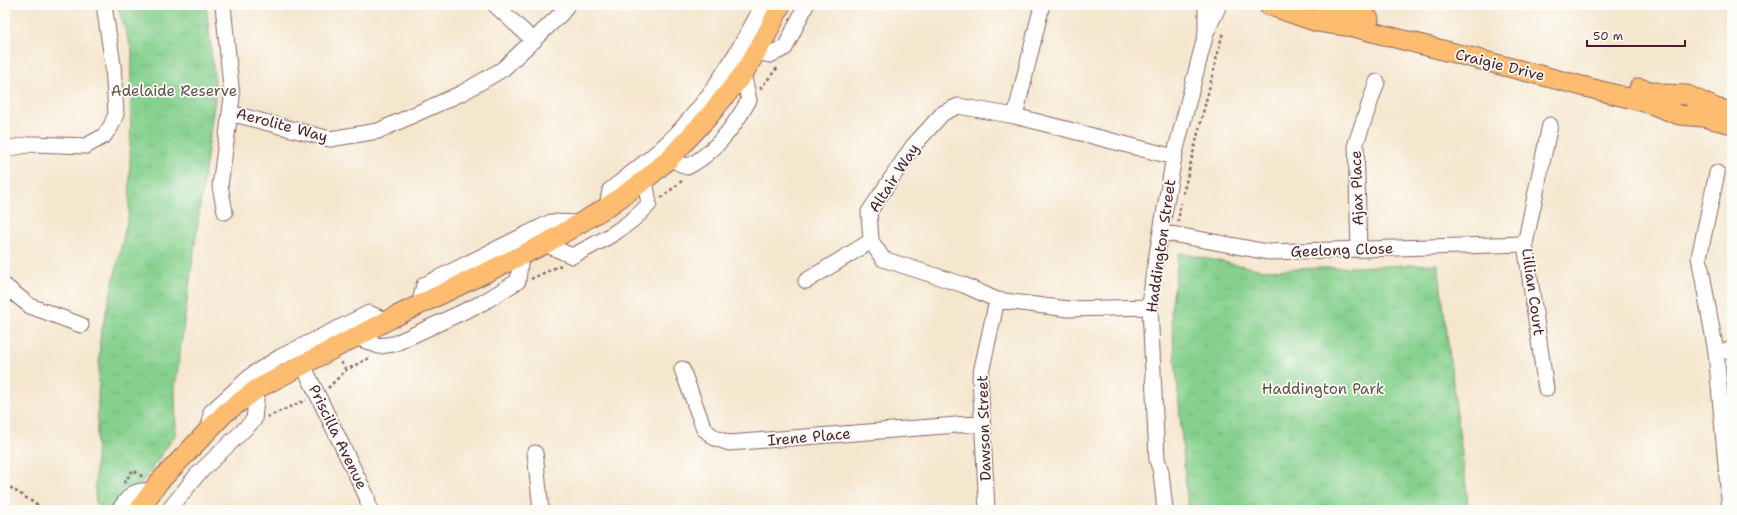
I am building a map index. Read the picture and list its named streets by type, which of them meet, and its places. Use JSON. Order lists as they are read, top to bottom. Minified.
{"streets":{"main road":["Craigie Drive"],"street":["Aerolite Way","Altair Way","Ajax Place","Haddington Street","Geelong Close","Lillian Court","Dawson Street","Priscilla Avenue","Irene Place"]},"crossings":[["Altair Way","Haddington Street"],["Ajax Place","Geelong Close"],["Haddington Street","Geelong Close"],["Geelong Close","Lillian Court"],["Dawson Street","Irene Place"]],"parks":["Adelaide Reserve","Haddington Park"],"scale_bar":"50 m"}
